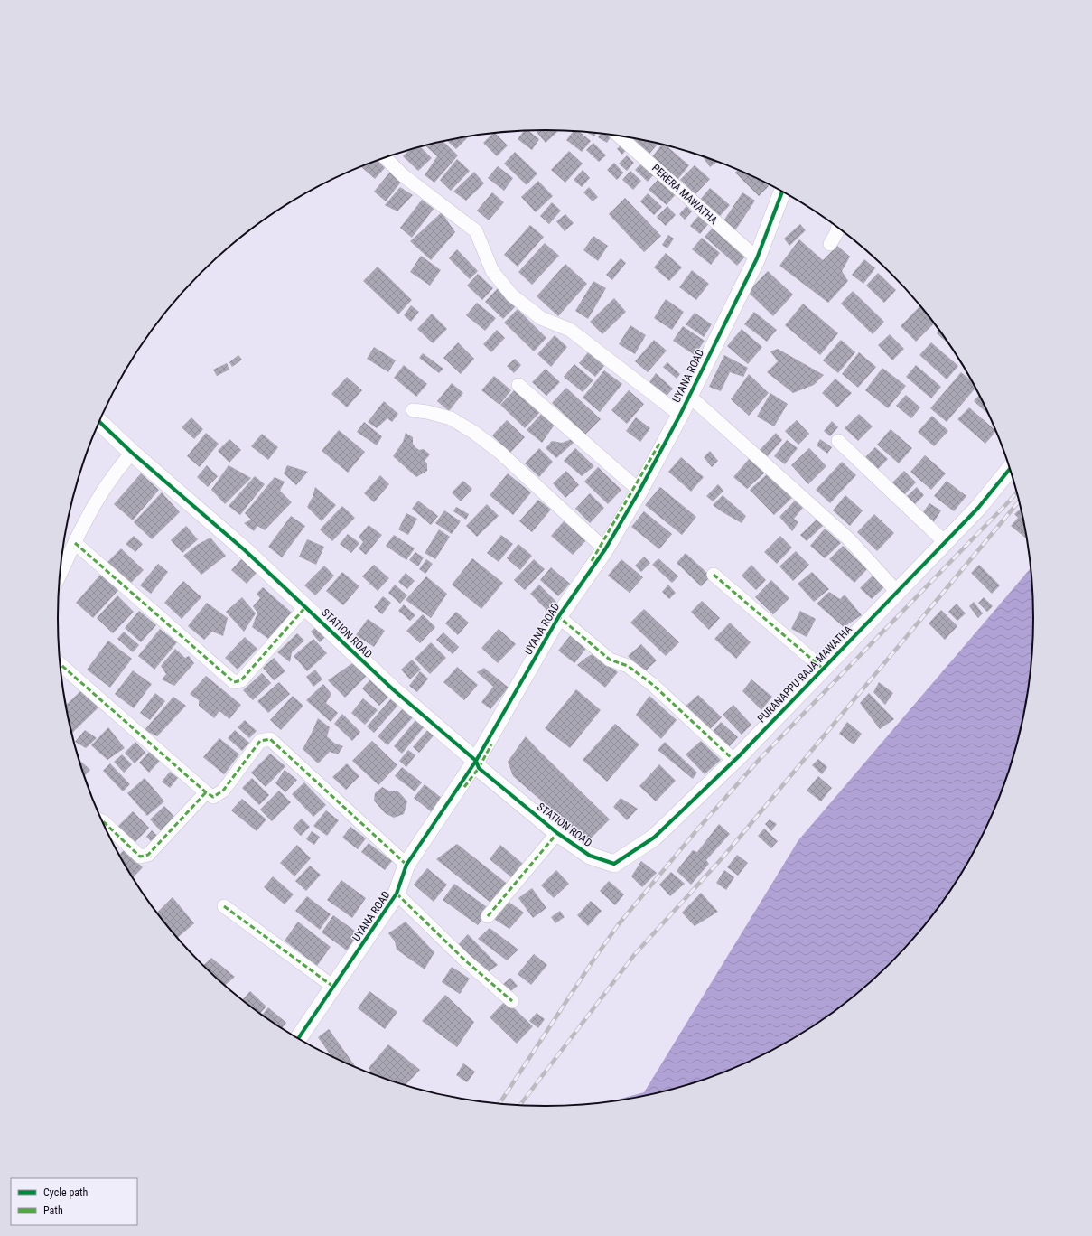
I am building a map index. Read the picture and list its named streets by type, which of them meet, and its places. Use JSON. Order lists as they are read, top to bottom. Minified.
{"streets":{"street":["PERERA MAWATHA","UYANA ROAD","STATION ROAD","PURANAPPU RAJA MAWATHA"]},"crossings":[["PERERA MAWATHA","UYANA ROAD"],["UYANA ROAD","STATION ROAD"],["STATION ROAD","PURANAPPU RAJA MAWATHA"]],"legend":["Cycle path","Path"]}
